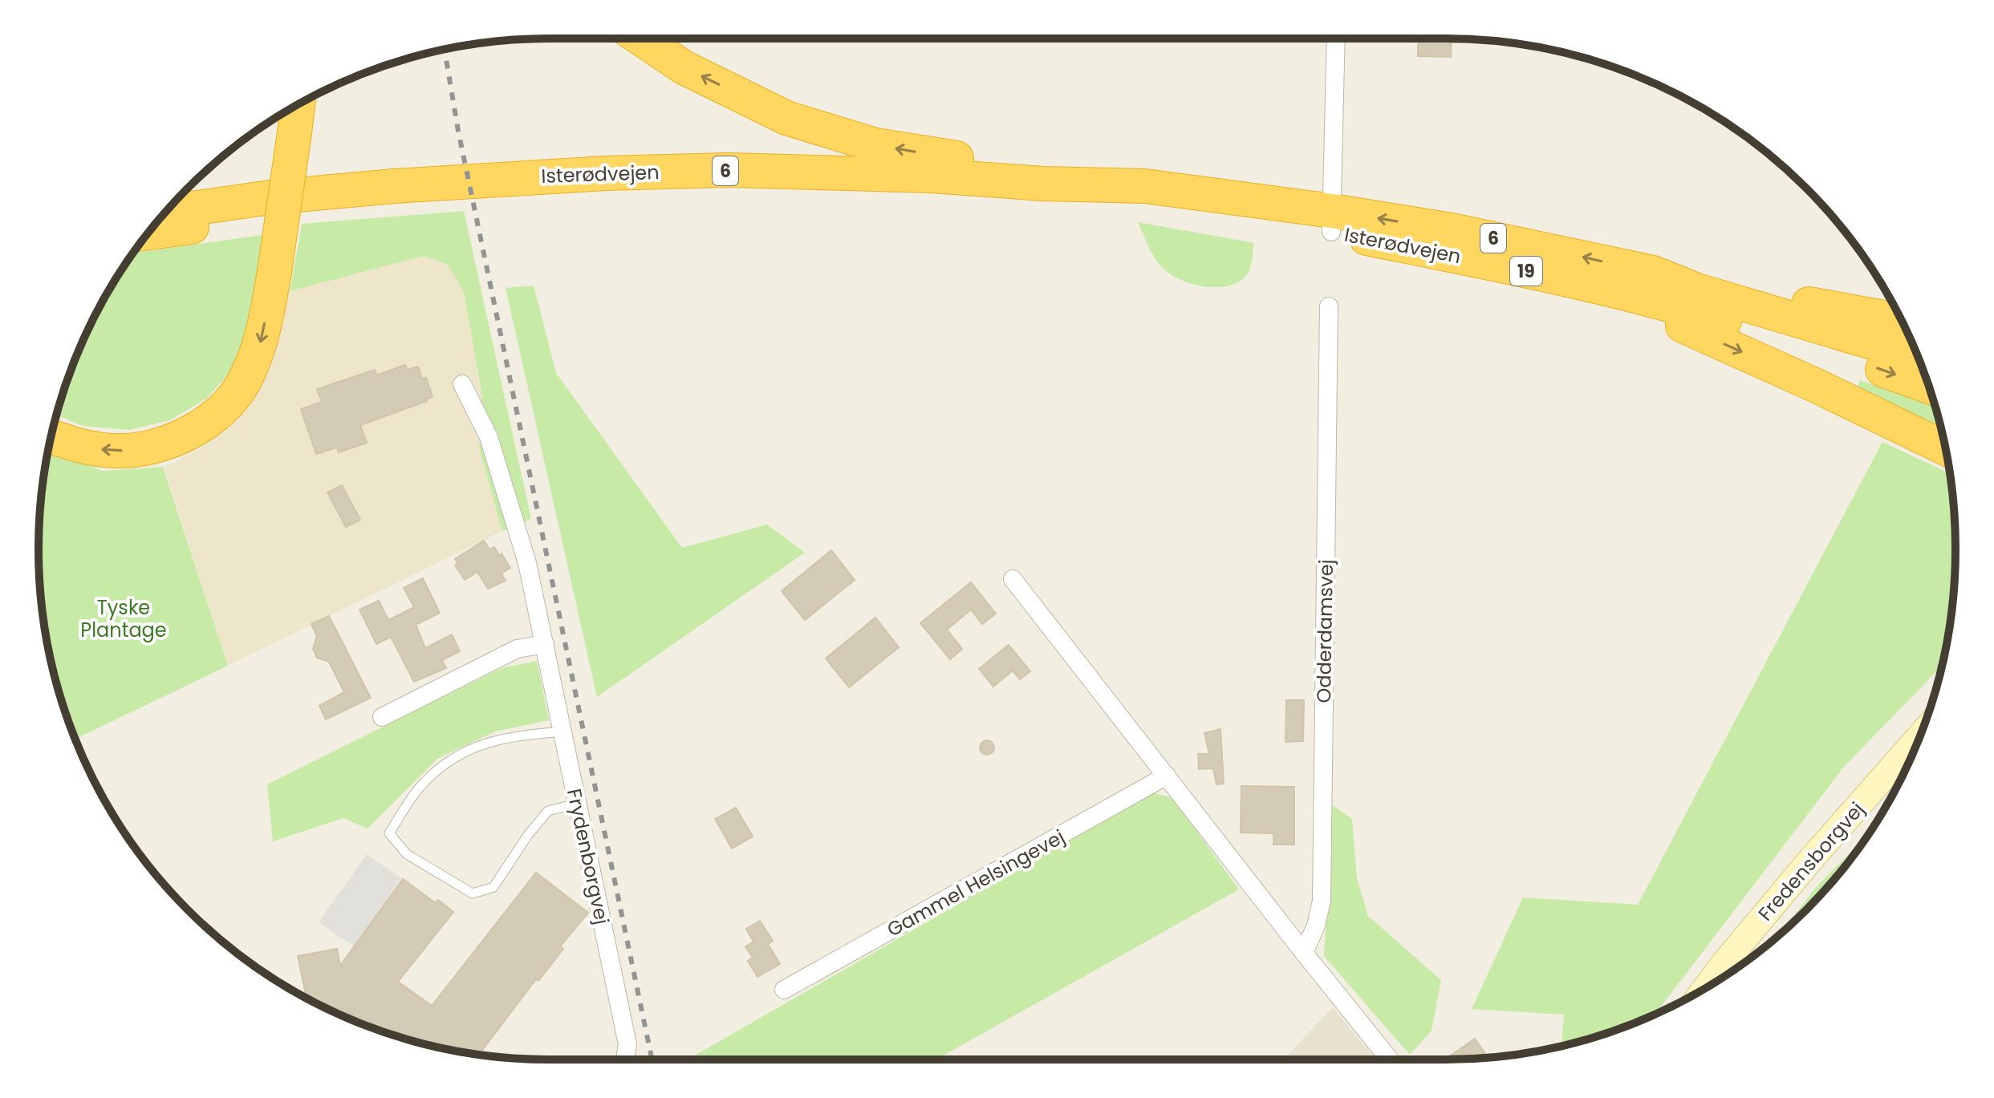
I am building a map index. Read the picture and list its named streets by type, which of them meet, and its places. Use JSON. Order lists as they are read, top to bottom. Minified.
{"streets":{"highway":["6","Isterødvejen","19"],"street":["Odderdamsvej","Frydenborgvej","Fredensborgvej","Gammel Helsingevej"]},"crossings":[["6","Isterødvejen"]],"parks":["Tyske Plantage"]}
